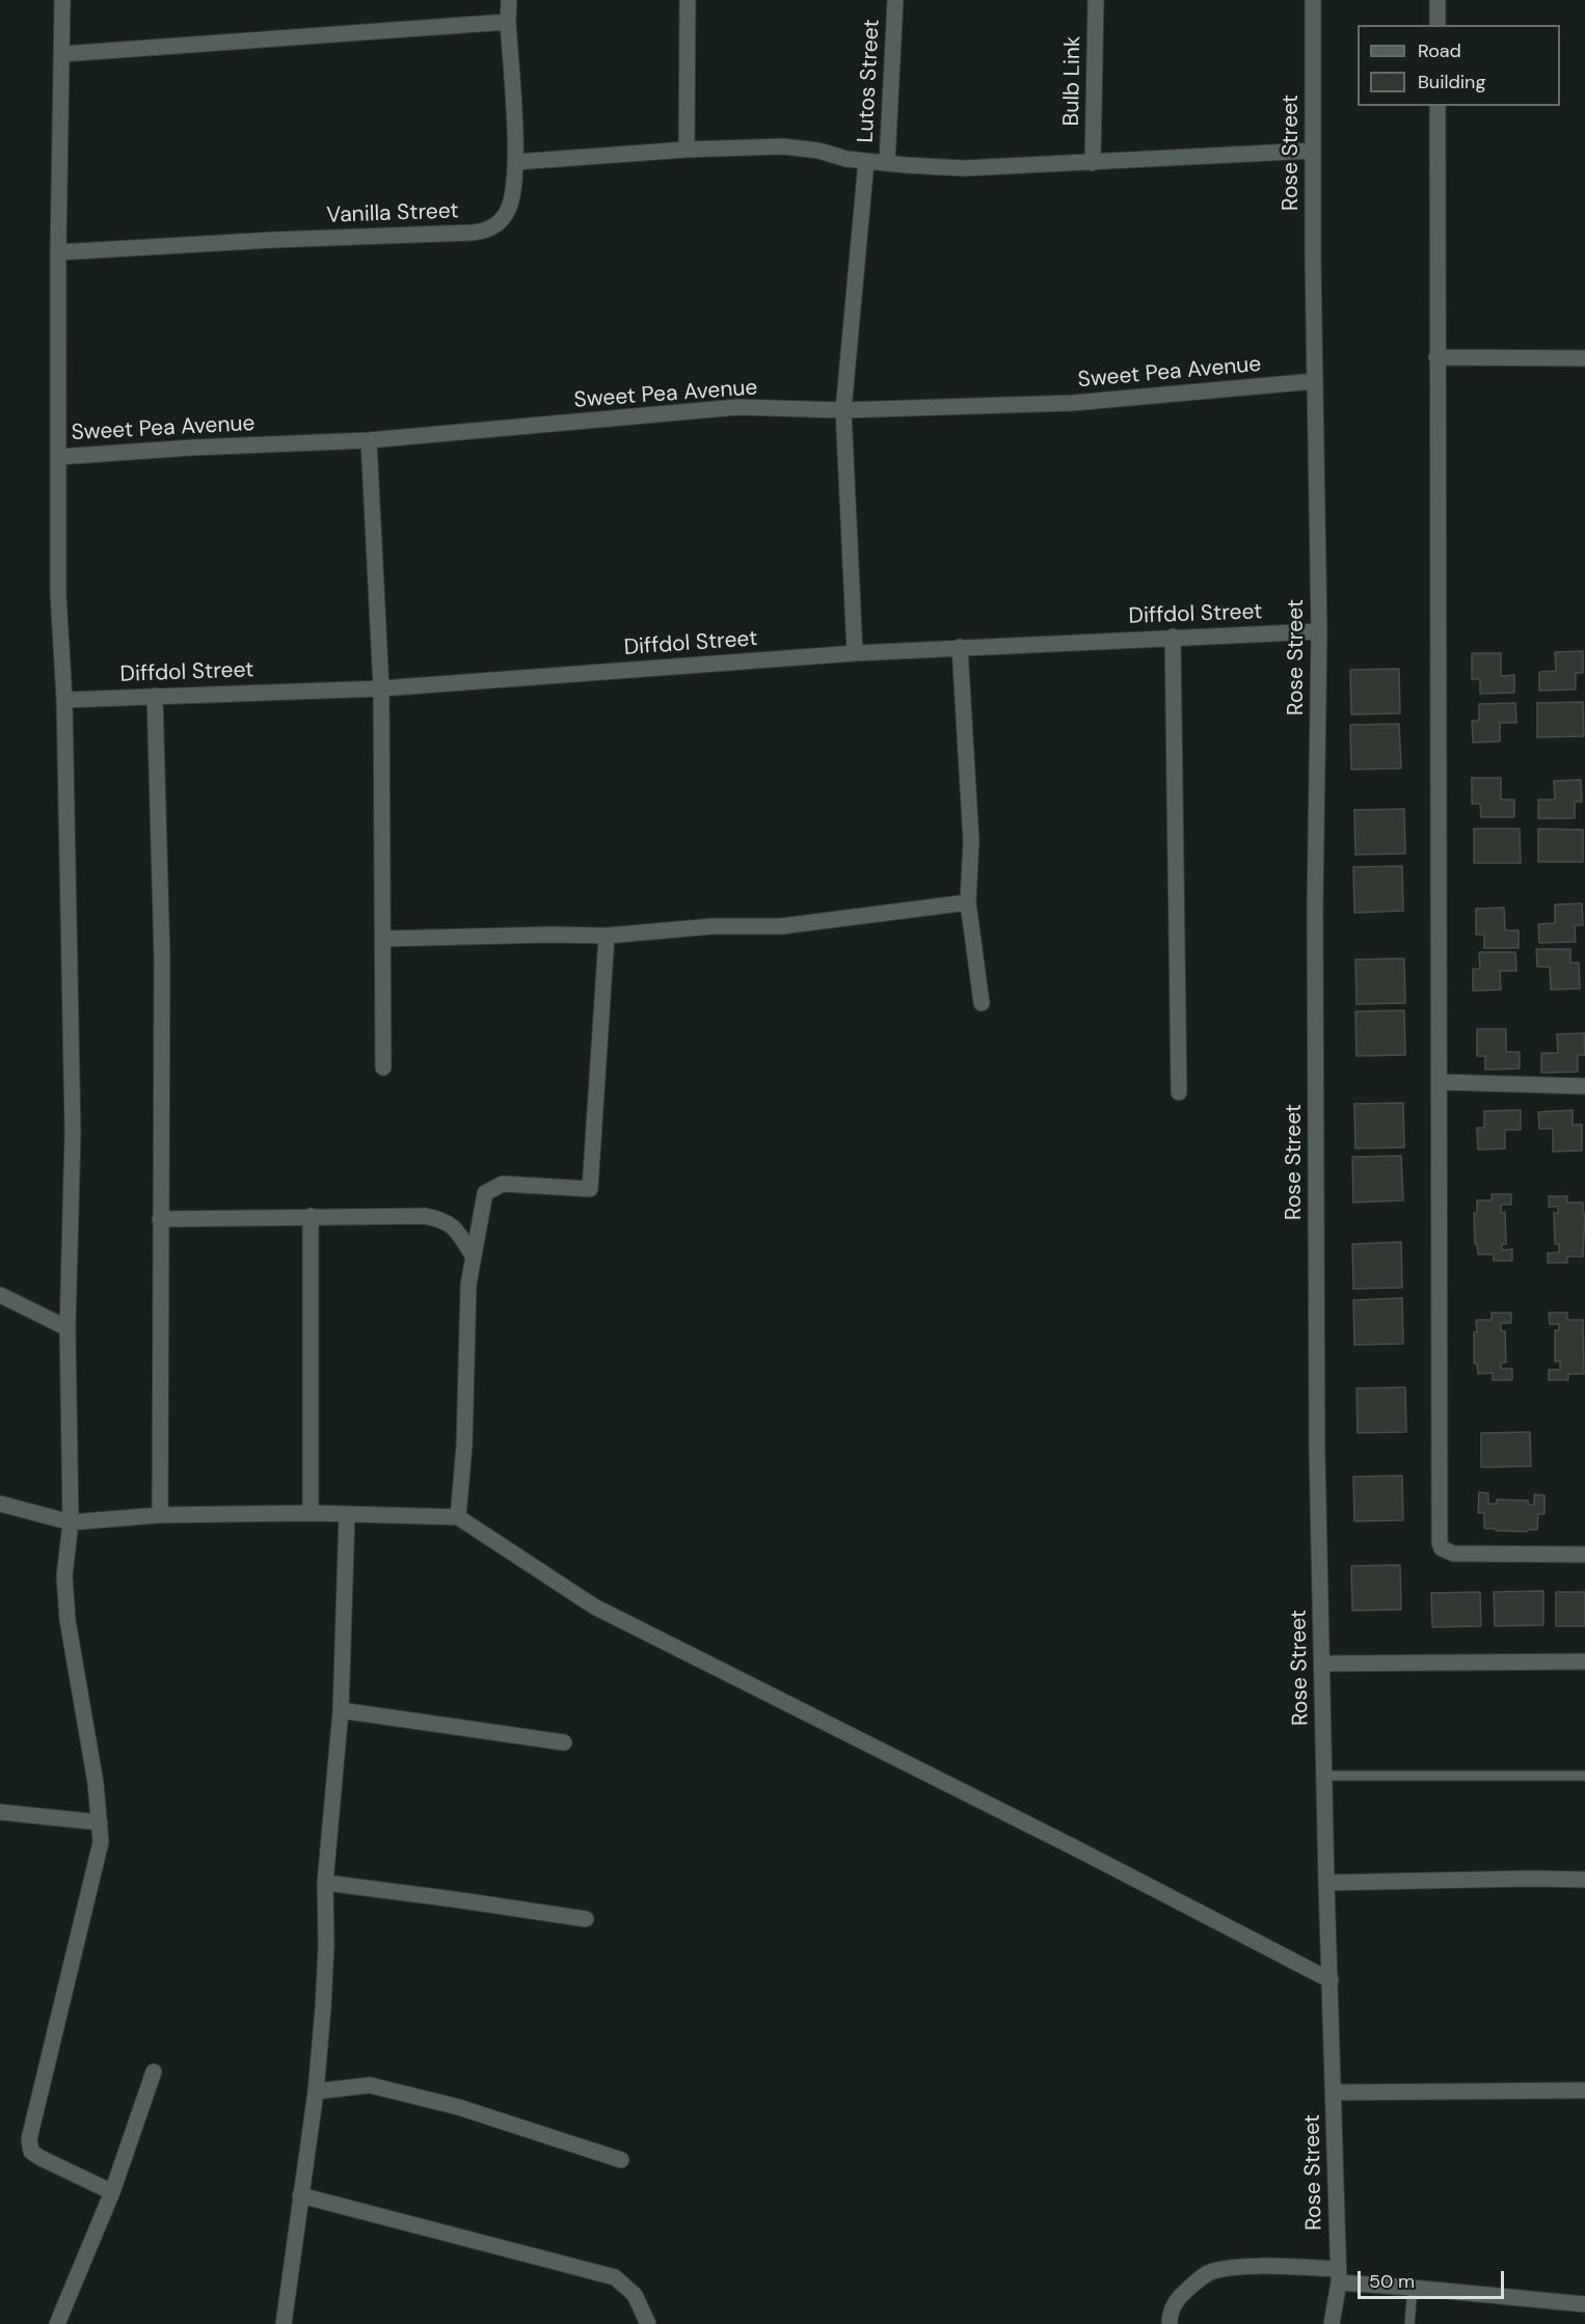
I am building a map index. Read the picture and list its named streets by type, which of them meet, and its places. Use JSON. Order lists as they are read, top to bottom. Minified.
{"streets":{"street":["Lutos Street","Bulb Link","Rose Street","Vanilla Street","Sweet Pea Avenue","Diffdol Street"]},"crossings":[["Rose Street","Sweet Pea Avenue"],["Rose Street","Diffdol Street"]],"legend":["Road","Building"],"scale_bar":"50 m"}
